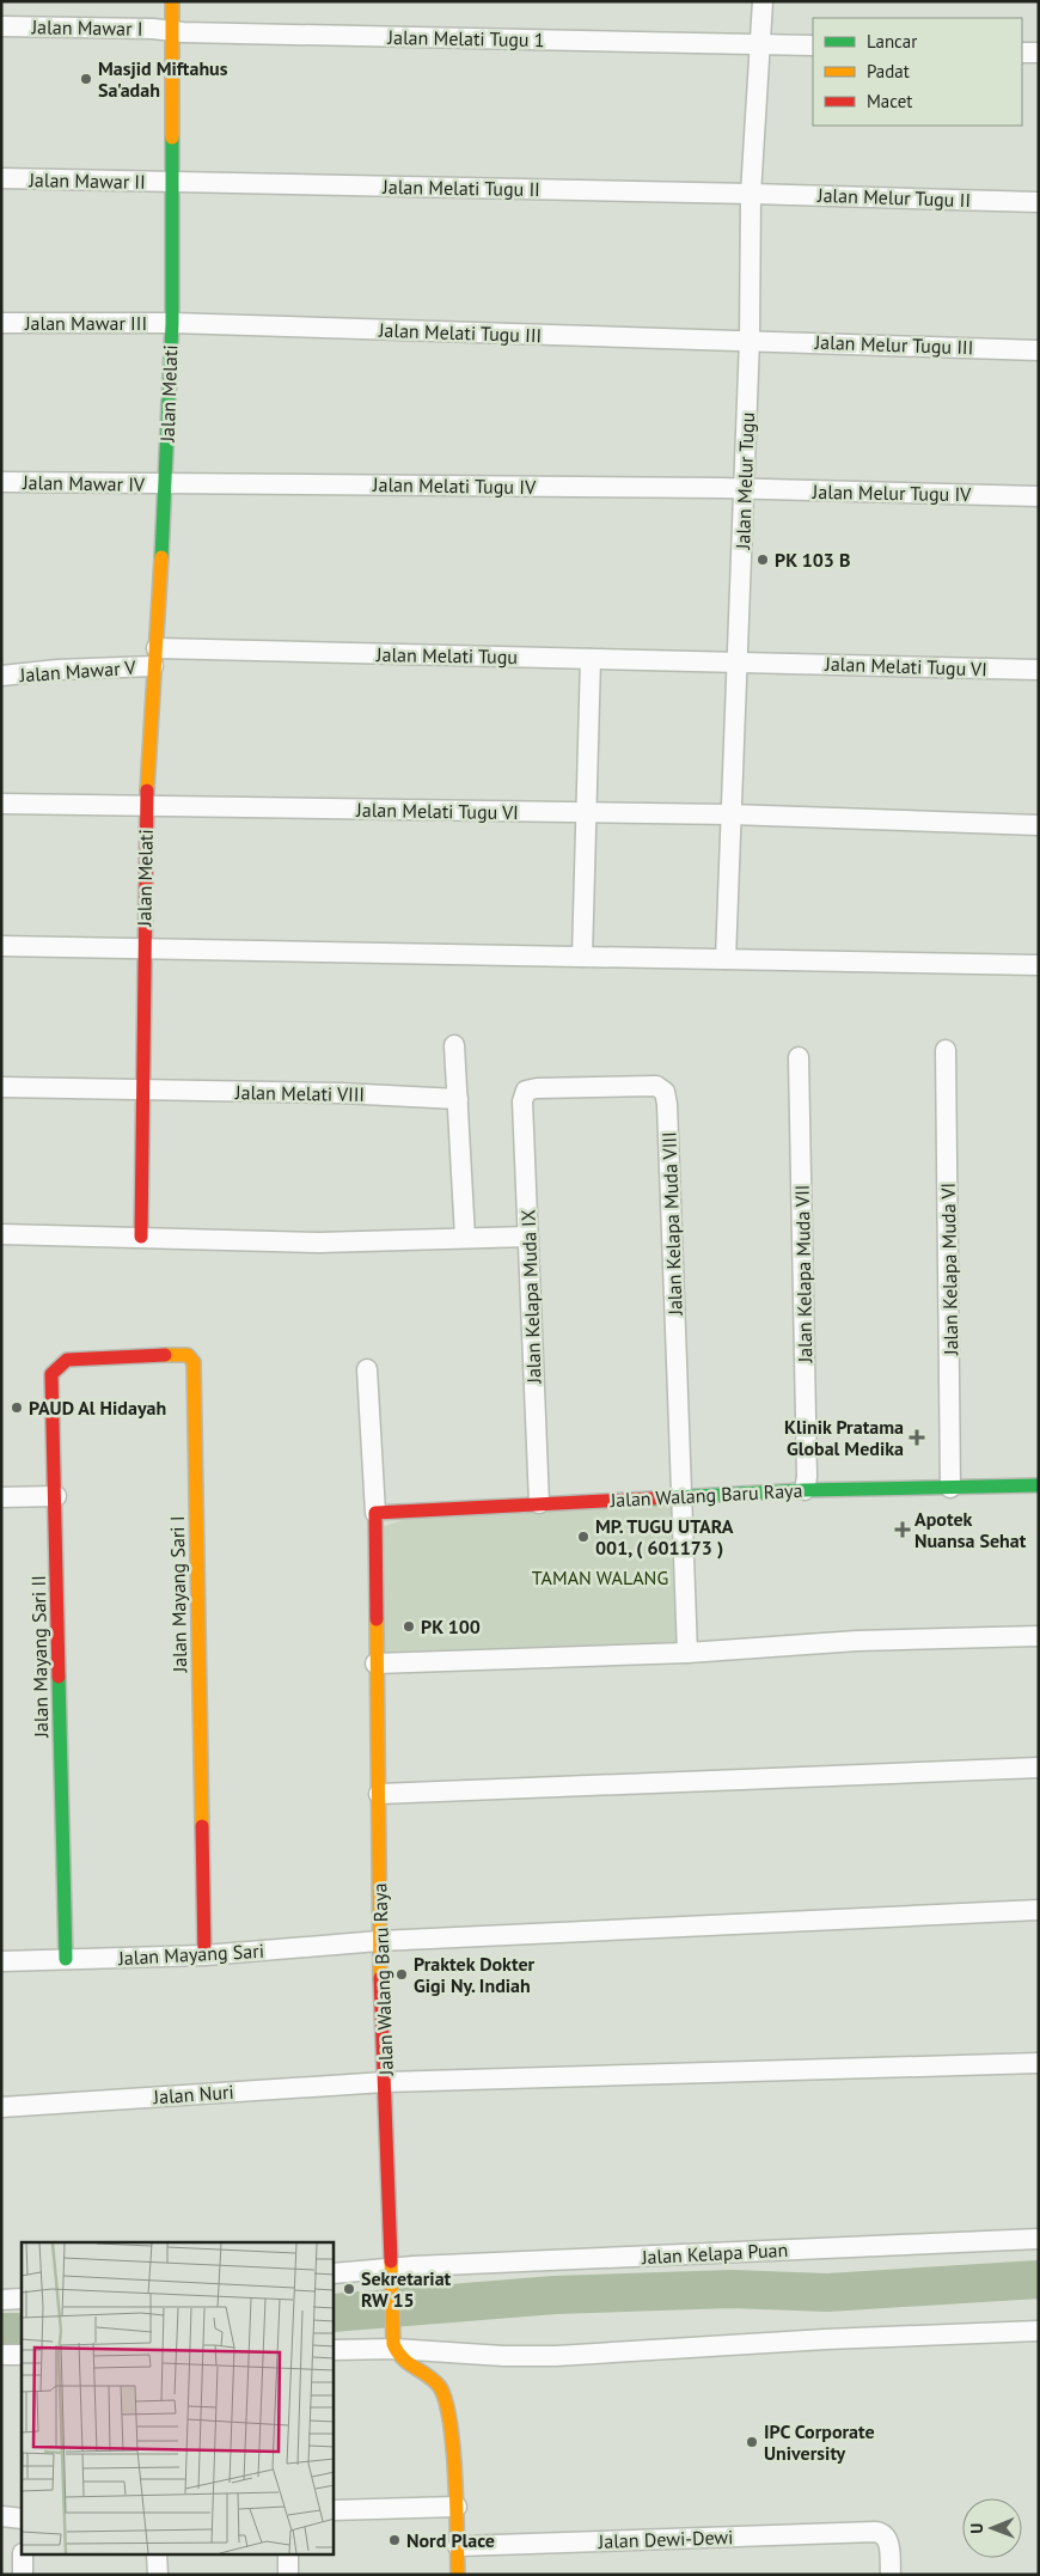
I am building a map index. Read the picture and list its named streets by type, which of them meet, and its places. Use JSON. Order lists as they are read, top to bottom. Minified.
{"streets":{"street":["Jalan Mawar I","Jalan Melati Tugu 1","Jalan Mawar II","Jalan Melati Tugu II","Jalan Melur Tugu II","Jalan Mawar III","Jalan Melati Tugu III","Jalan Melur Tugu III","Jalan Melati","Jalan Melur Tugu","Jalan Mawar IV","Jalan Melati Tugu IV","Jalan Melur Tugu IV","Jalan Melati Tugu","Jalan Melati Tugu VI","Jalan Mawar V","Jalan Melati VIII","Jalan Kelapa Muda VIII","Jalan Kelapa Muda VI","Jalan Kelapa Muda VII","Jalan Kelapa Muda IX","Jalan Walang Baru Raya","Jalan Mayang Sari I","Jalan Mayang Sari II","Jalan Mayang Sari","Jalan Nuri","Jalan Kelapa Puan","Jalan Dewi-Dewi"]},"crossings":[["Jalan Mawar I","Jalan Melati Tugu 1"],["Jalan Mawar I","Jalan Melati"],["Jalan Melati Tugu 1","Jalan Melati"],["Jalan Melati Tugu 1","Jalan Melur Tugu"],["Jalan Mawar II","Jalan Melati Tugu II"],["Jalan Mawar II","Jalan Melati"],["Jalan Melati Tugu II","Jalan Melur Tugu II"],["Jalan Melati Tugu II","Jalan Melati"],["Jalan Melati Tugu II","Jalan Melur Tugu"],["Jalan Melur Tugu II","Jalan Melur Tugu"],["Jalan Mawar III","Jalan Melati Tugu III"],["Jalan Mawar III","Jalan Melati"],["Jalan Melati Tugu III","Jalan Melur Tugu III"],["Jalan Melati Tugu III","Jalan Melati"],["Jalan Melati Tugu III","Jalan Melur Tugu"],["Jalan Melur Tugu III","Jalan Melur Tugu"],["Jalan Melati","Jalan Mawar IV"],["Jalan Melati","Jalan Melati Tugu IV"],["Jalan Melati","Jalan Melati Tugu"],["Jalan Melati","Jalan Melati Tugu VI"],["Jalan Melati","Jalan Mawar V"],["Jalan Melati","Jalan Melati VIII"],["Jalan Melur Tugu","Jalan Melati Tugu IV"],["Jalan Melur Tugu","Jalan Melur Tugu IV"],["Jalan Melur Tugu","Jalan Melati Tugu"],["Jalan Melur Tugu","Jalan Melati Tugu VI"],["Jalan Mawar IV","Jalan Melati Tugu IV"],["Jalan Melati Tugu IV","Jalan Melur Tugu IV"],["Jalan Melati Tugu","Jalan Melati Tugu VI"],["Jalan Melati Tugu","Jalan Mawar V"],["Jalan Kelapa Muda VIII","Jalan Kelapa Muda IX"],["Jalan Kelapa Muda VIII","Jalan Walang Baru Raya"],["Jalan Kelapa Muda VI","Jalan Walang Baru Raya"],["Jalan Kelapa Muda VII","Jalan Walang Baru Raya"],["Jalan Kelapa Muda IX","Jalan Walang Baru Raya"],["Jalan Walang Baru Raya","Jalan Mayang Sari"],["Jalan Walang Baru Raya","Jalan Nuri"],["Jalan Walang Baru Raya","Jalan Kelapa Puan"],["Jalan Mayang Sari I","Jalan Mayang Sari II"],["Jalan Mayang Sari I","Jalan Mayang Sari"],["Jalan Mayang Sari II","Jalan Mayang Sari"]],"parks":["TAMAN WALANG"],"places":{"other":["Masjid Miftahus Sa'adah","PK 103 B","PAUD Al Hidayah","MP. TUGU UTARA 001, ( 601173 )","PK 100","Praktek Dokter Gigi Ny. Indiah","Sekretariat RW 15","IPC Corporate University","Nord Place"],"health":["Klinik Pratama Global Medika","Apotek Nuansa Sehat"]},"legend":["Lancar","Padat","Macet"],"north":"left"}
